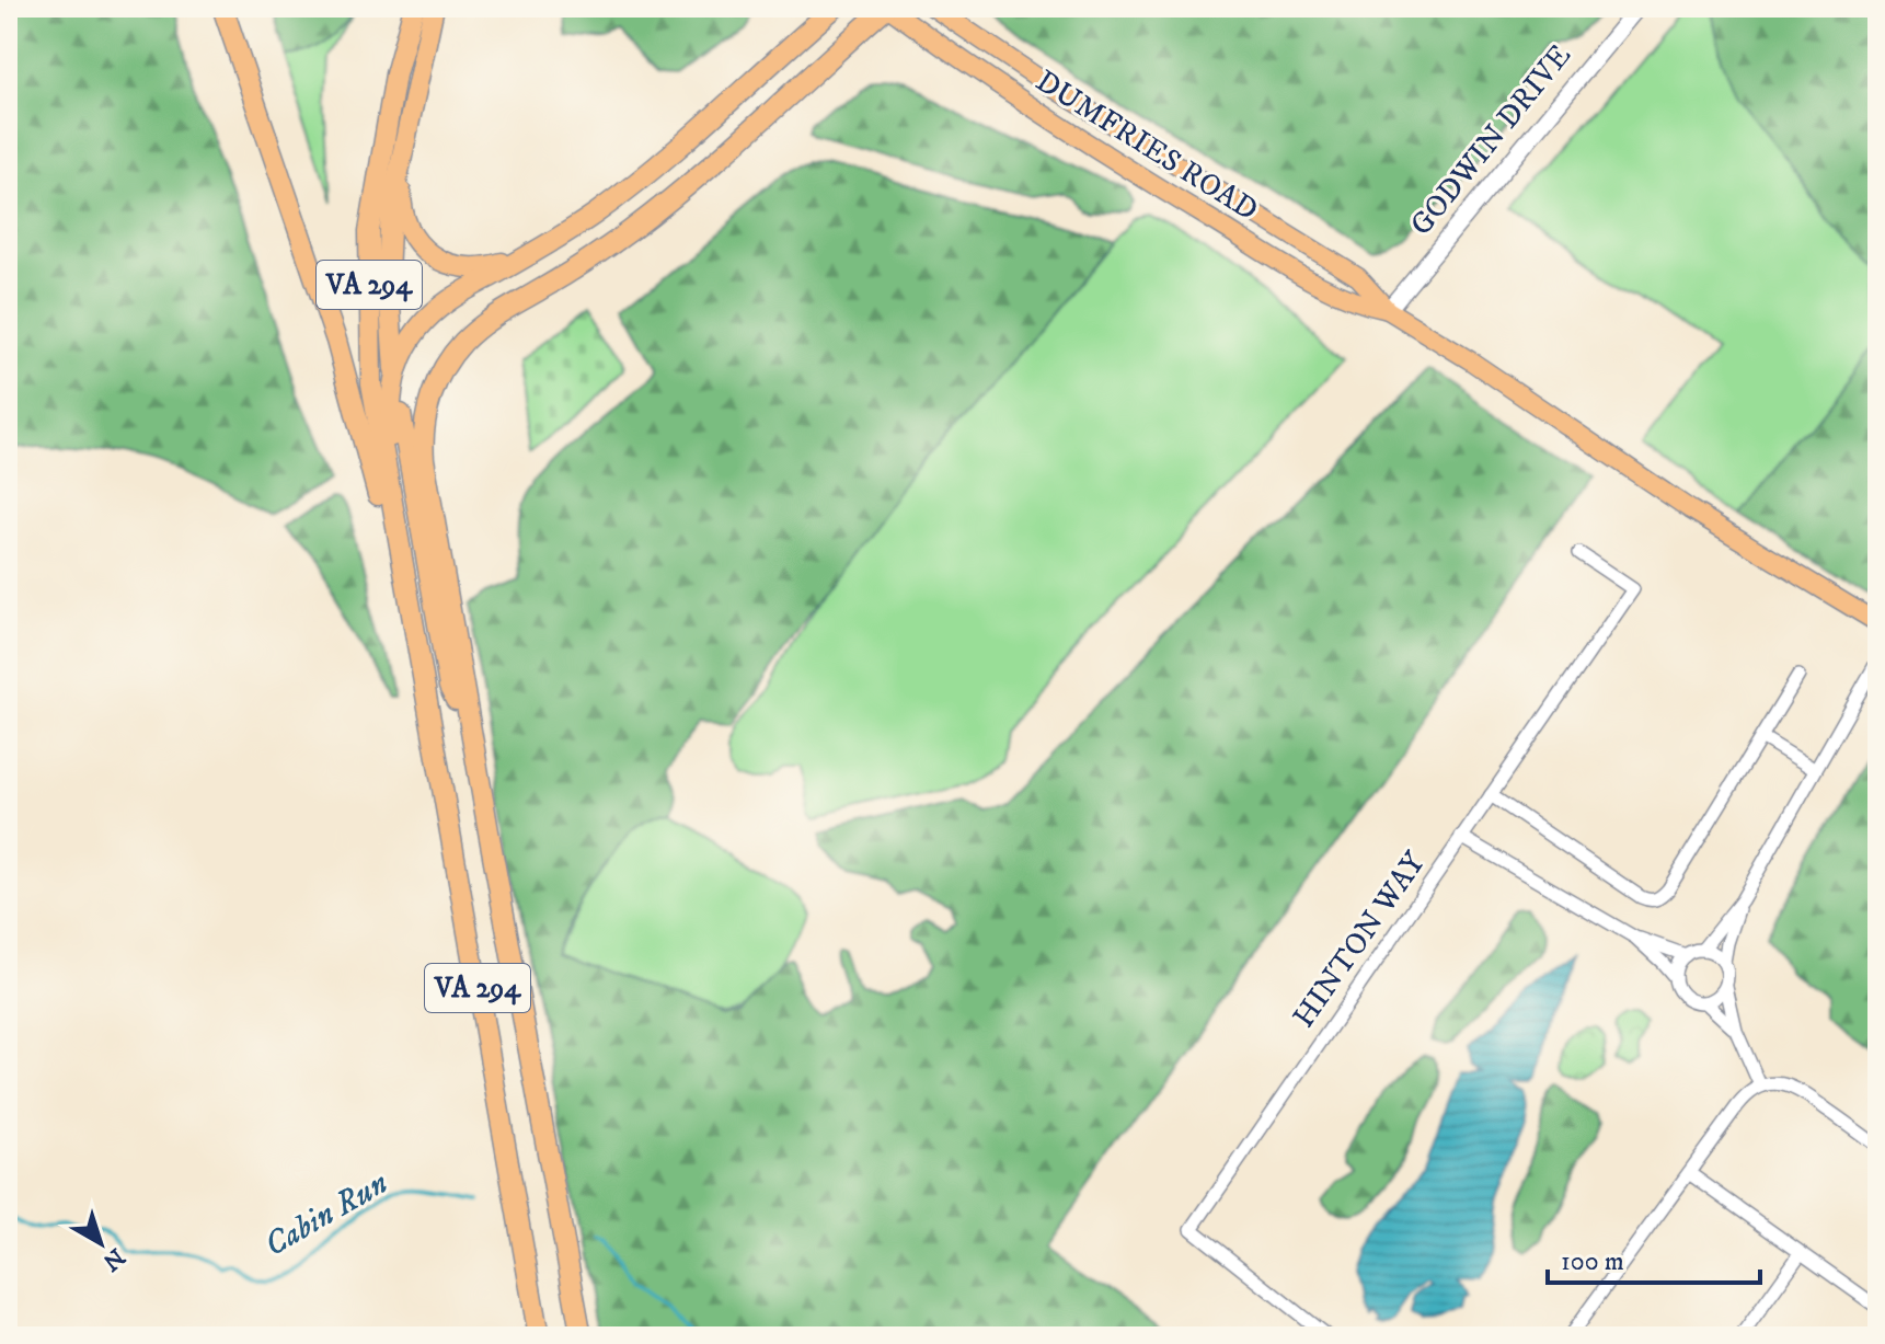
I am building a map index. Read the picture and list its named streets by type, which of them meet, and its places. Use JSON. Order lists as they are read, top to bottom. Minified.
{"streets":{"highway":["VA 294"],"main road":["DUMFRIES ROAD"],"street":["GODWIN DRIVE","HINTON WAY"]},"crossings":[["GODWIN DRIVE","DUMFRIES ROAD"],["DUMFRIES ROAD","VA 294"]],"water":["Cabin Run"],"scale_bar":"100 m","north":"bottom right"}
